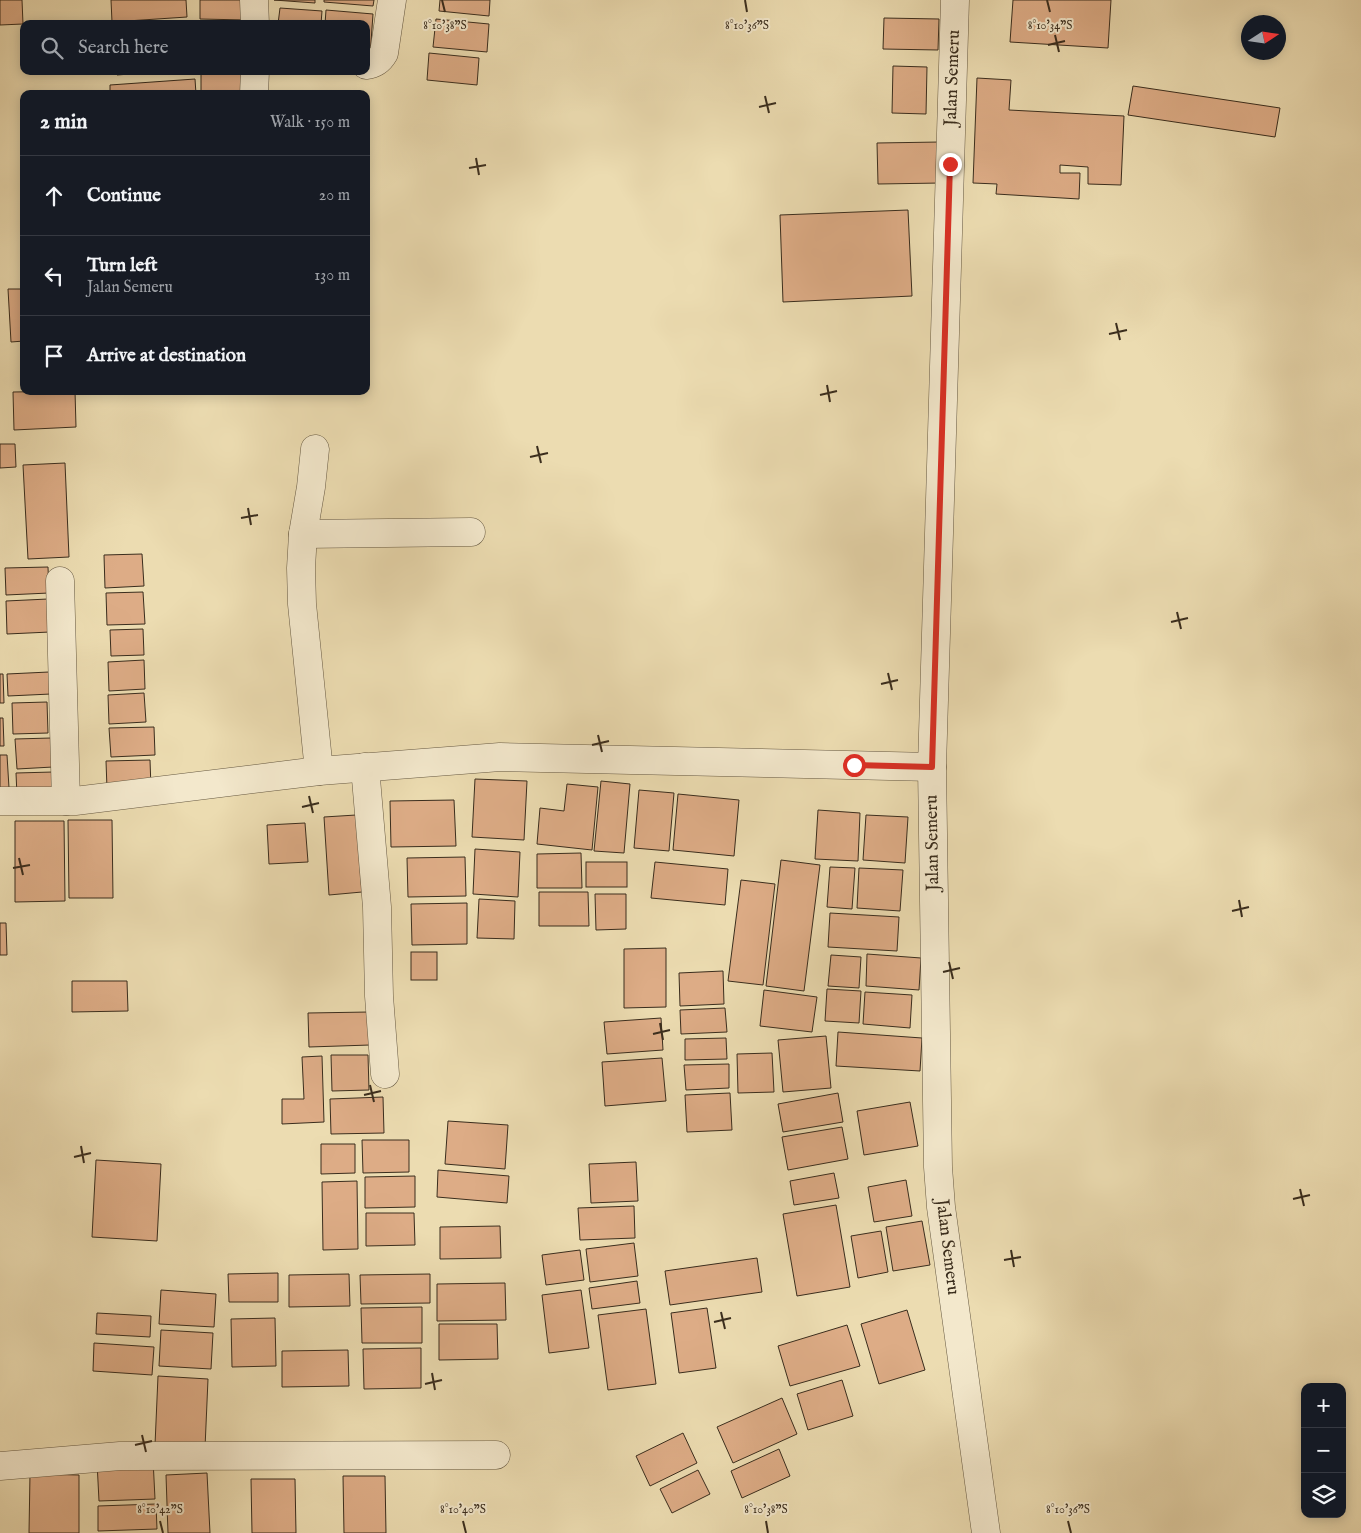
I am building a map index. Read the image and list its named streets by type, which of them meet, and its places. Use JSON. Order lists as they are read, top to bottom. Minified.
{"streets":{"street":["Jalan Semeru"]},"north":"right","page":{"search":"Search here","heading":["2 min","Walk · 150 m"],"list":[["Continue","20 m"],["Turn left","Jalan Semeru","130 m"],"Arrive at destination"],"map_buttons":["+","−"]},"coordinates":["8°10'38\"S","8°10'36\"S","8°10'34\"S","8°10'42\"S","8°10'40\"S"]}
